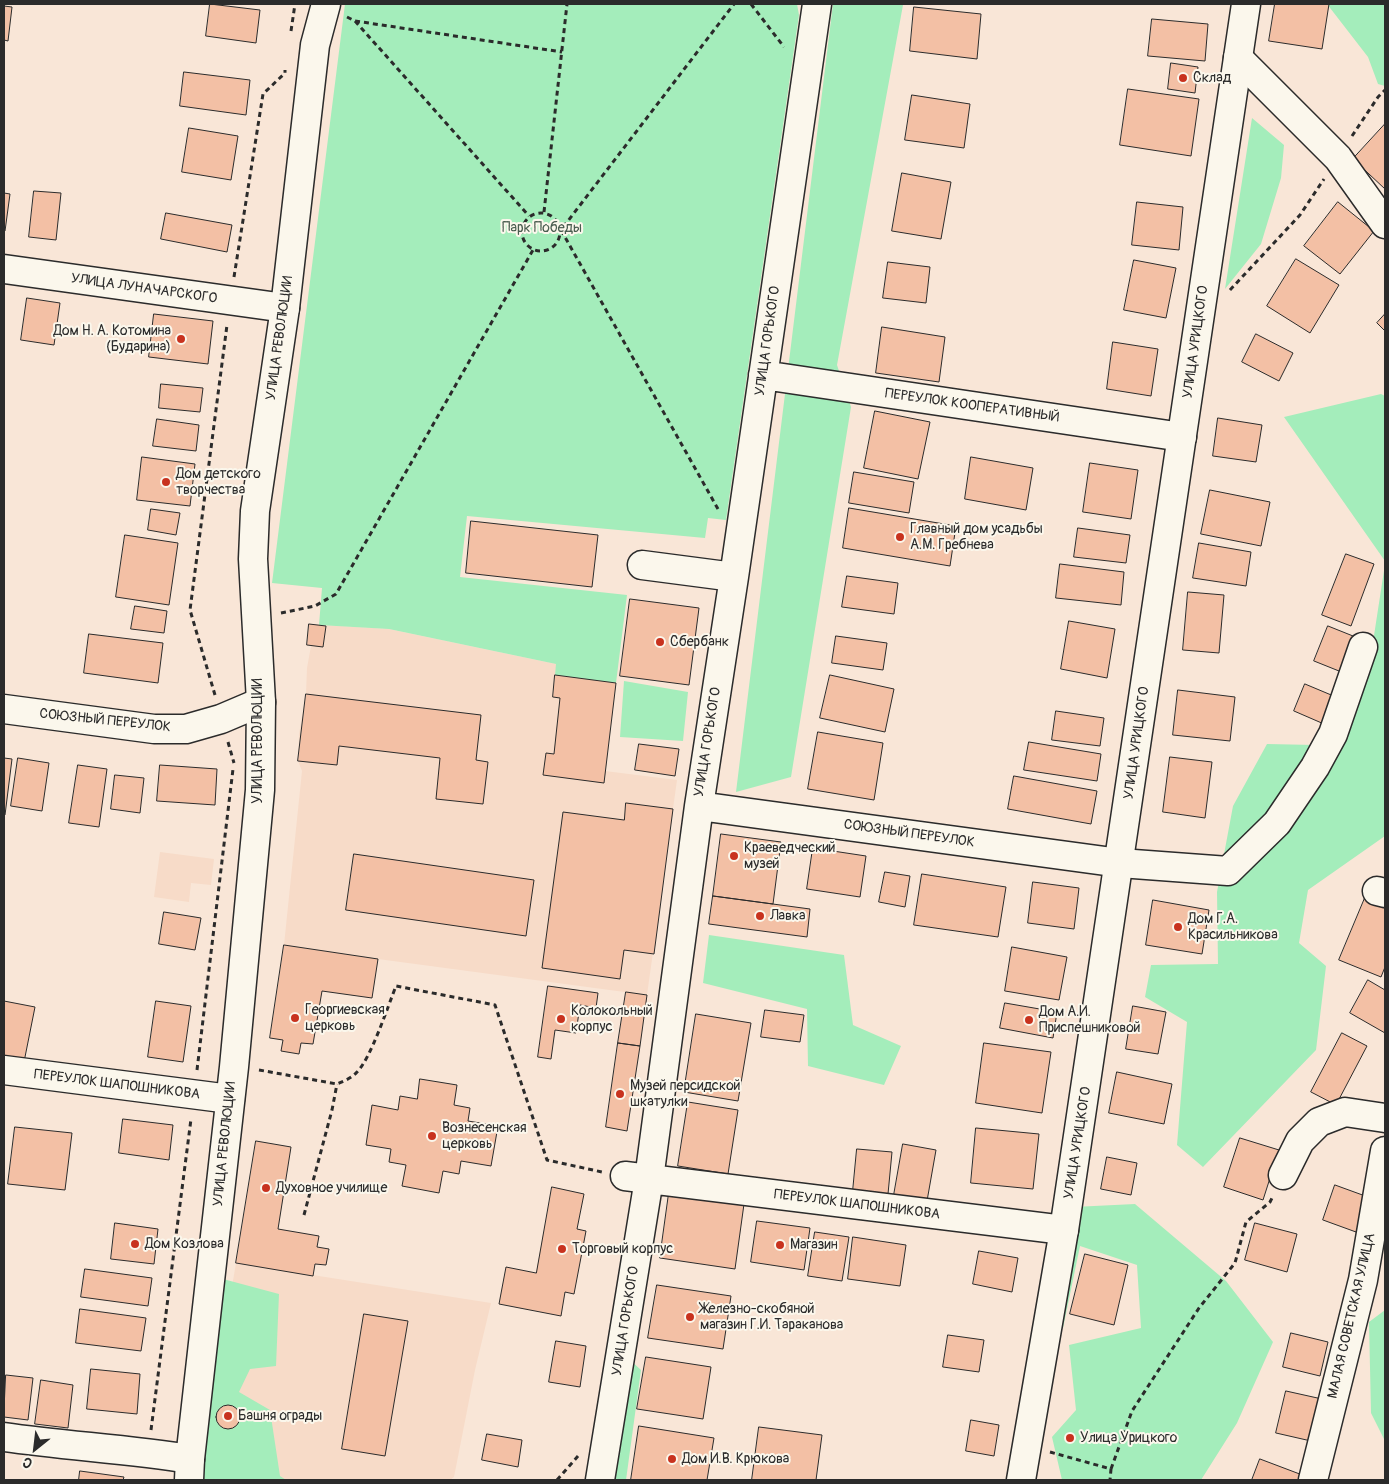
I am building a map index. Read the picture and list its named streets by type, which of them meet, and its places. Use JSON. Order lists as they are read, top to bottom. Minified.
{"streets":{"street":["УЛИЦА ЛУНАЧАРСКОГО","УЛИЦА РЕВОЛЮЦИИ","УЛИЦА ГОРЬКОГО","УЛИЦА УРИЦКОГО","ПЕРЕУЛОК КООПЕРАТИВНЫЙ","СОЮЗНЫЙ ПЕРЕУЛОК","ПЕРЕУЛОК ШАПОШНИКОВА","МАЛАЯ СОВЕТСКАЯ УЛИЦА"]},"crossings":[["УЛИЦА ЛУНАЧАРСКОГО","УЛИЦА РЕВОЛЮЦИИ"],["УЛИЦА РЕВОЛЮЦИИ","СОЮЗНЫЙ ПЕРЕУЛОК"],["УЛИЦА РЕВОЛЮЦИИ","ПЕРЕУЛОК ШАПОШНИКОВА"],["УЛИЦА ГОРЬКОГО","ПЕРЕУЛОК КООПЕРАТИВНЫЙ"],["УЛИЦА ГОРЬКОГО","СОЮЗНЫЙ ПЕРЕУЛОК"],["УЛИЦА ГОРЬКОГО","ПЕРЕУЛОК ШАПОШНИКОВА"],["УЛИЦА УРИЦКОГО","ПЕРЕУЛОК КООПЕРАТИВНЫЙ"],["УЛИЦА УРИЦКОГО","СОЮЗНЫЙ ПЕРЕУЛОК"],["УЛИЦА УРИЦКОГО","ПЕРЕУЛОК ШАПОШНИКОВА"]],"parks":["Парк Победы"],"places":["Склад","Дом Н. А. Котомина (Бударина)","Дом детского творчества","Главный дом усадьбы А.М. Гребнева","Сбербанк","Краеведческий музей","Лавка","Дом Г.А. Красильникова","Георгиевская церковь","Колокольный корпус","Дом А.И. Приспешниковой","Музей персидской шкатулки","Вознесенская церковь","Духовное училище","Дом Козлова","Магазин","Торговый корпус","Железно-скобяной магазин Г.И. Тараканова","Башня ограды","Улица Урицкого","Дом И.В. Крюкова"],"north":"bottom left"}
